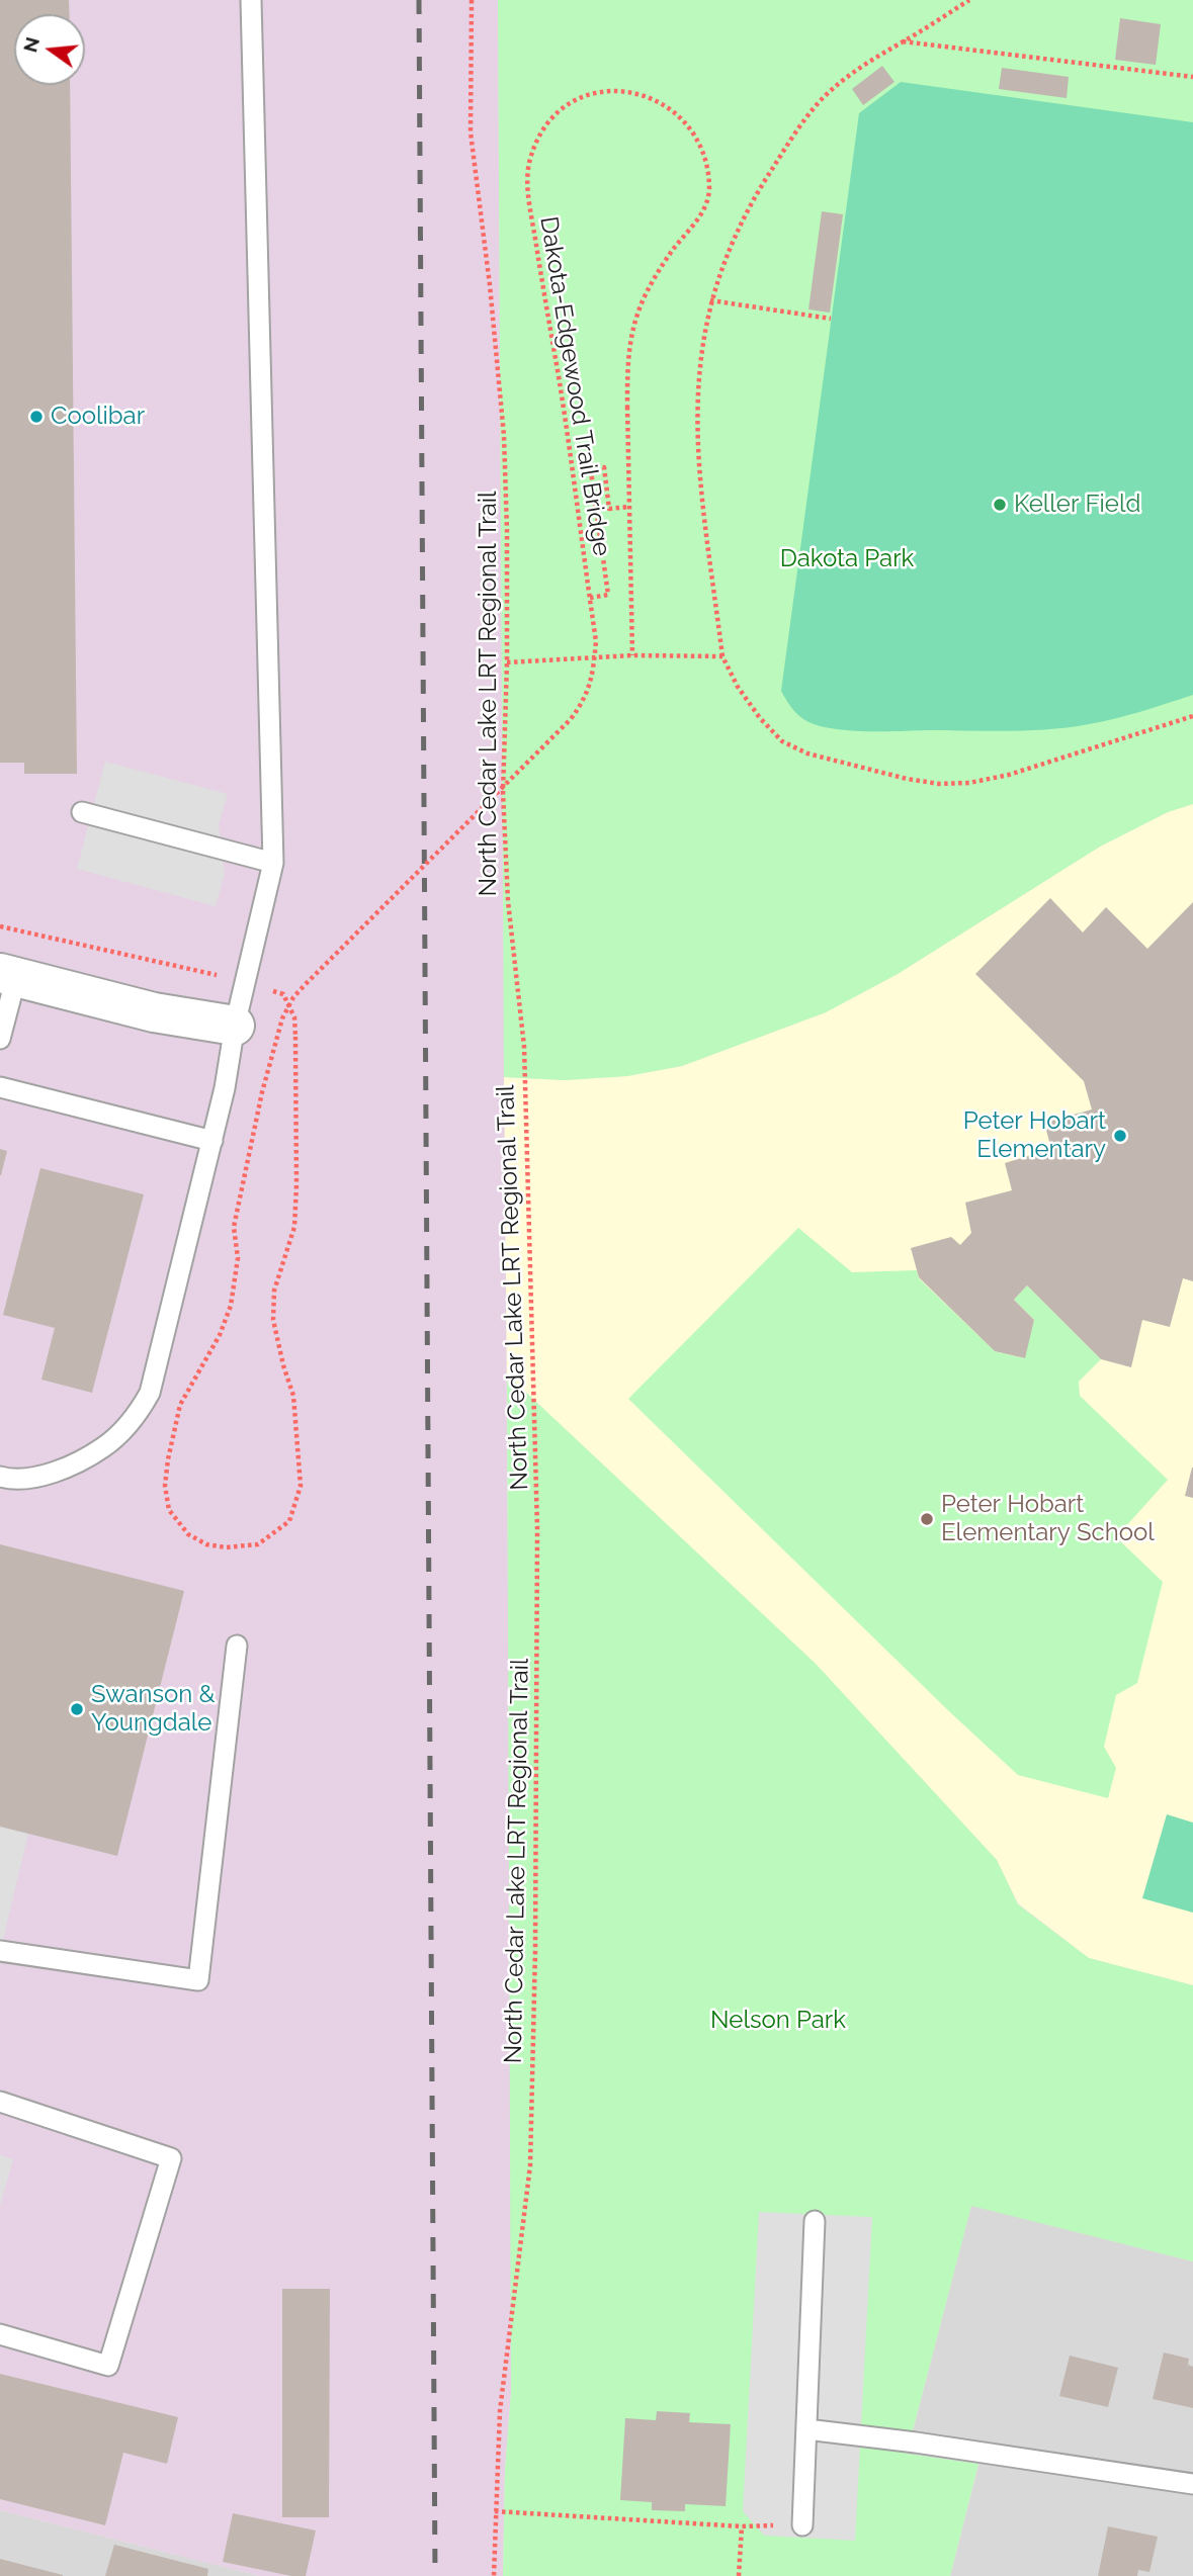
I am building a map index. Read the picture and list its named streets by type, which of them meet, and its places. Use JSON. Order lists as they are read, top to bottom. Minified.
{"streets":{"path":["Dakota-Edgewood Trail Bridge","North Cedar Lake LRT Regional Trail"]},"parks":["Dakota Park","Nelson Park"],"places":["Coolibar","Keller Field","Peter Hobart Elementary","Peter Hobart Elementary School","Swanson & Youngdale"],"north":"left"}
